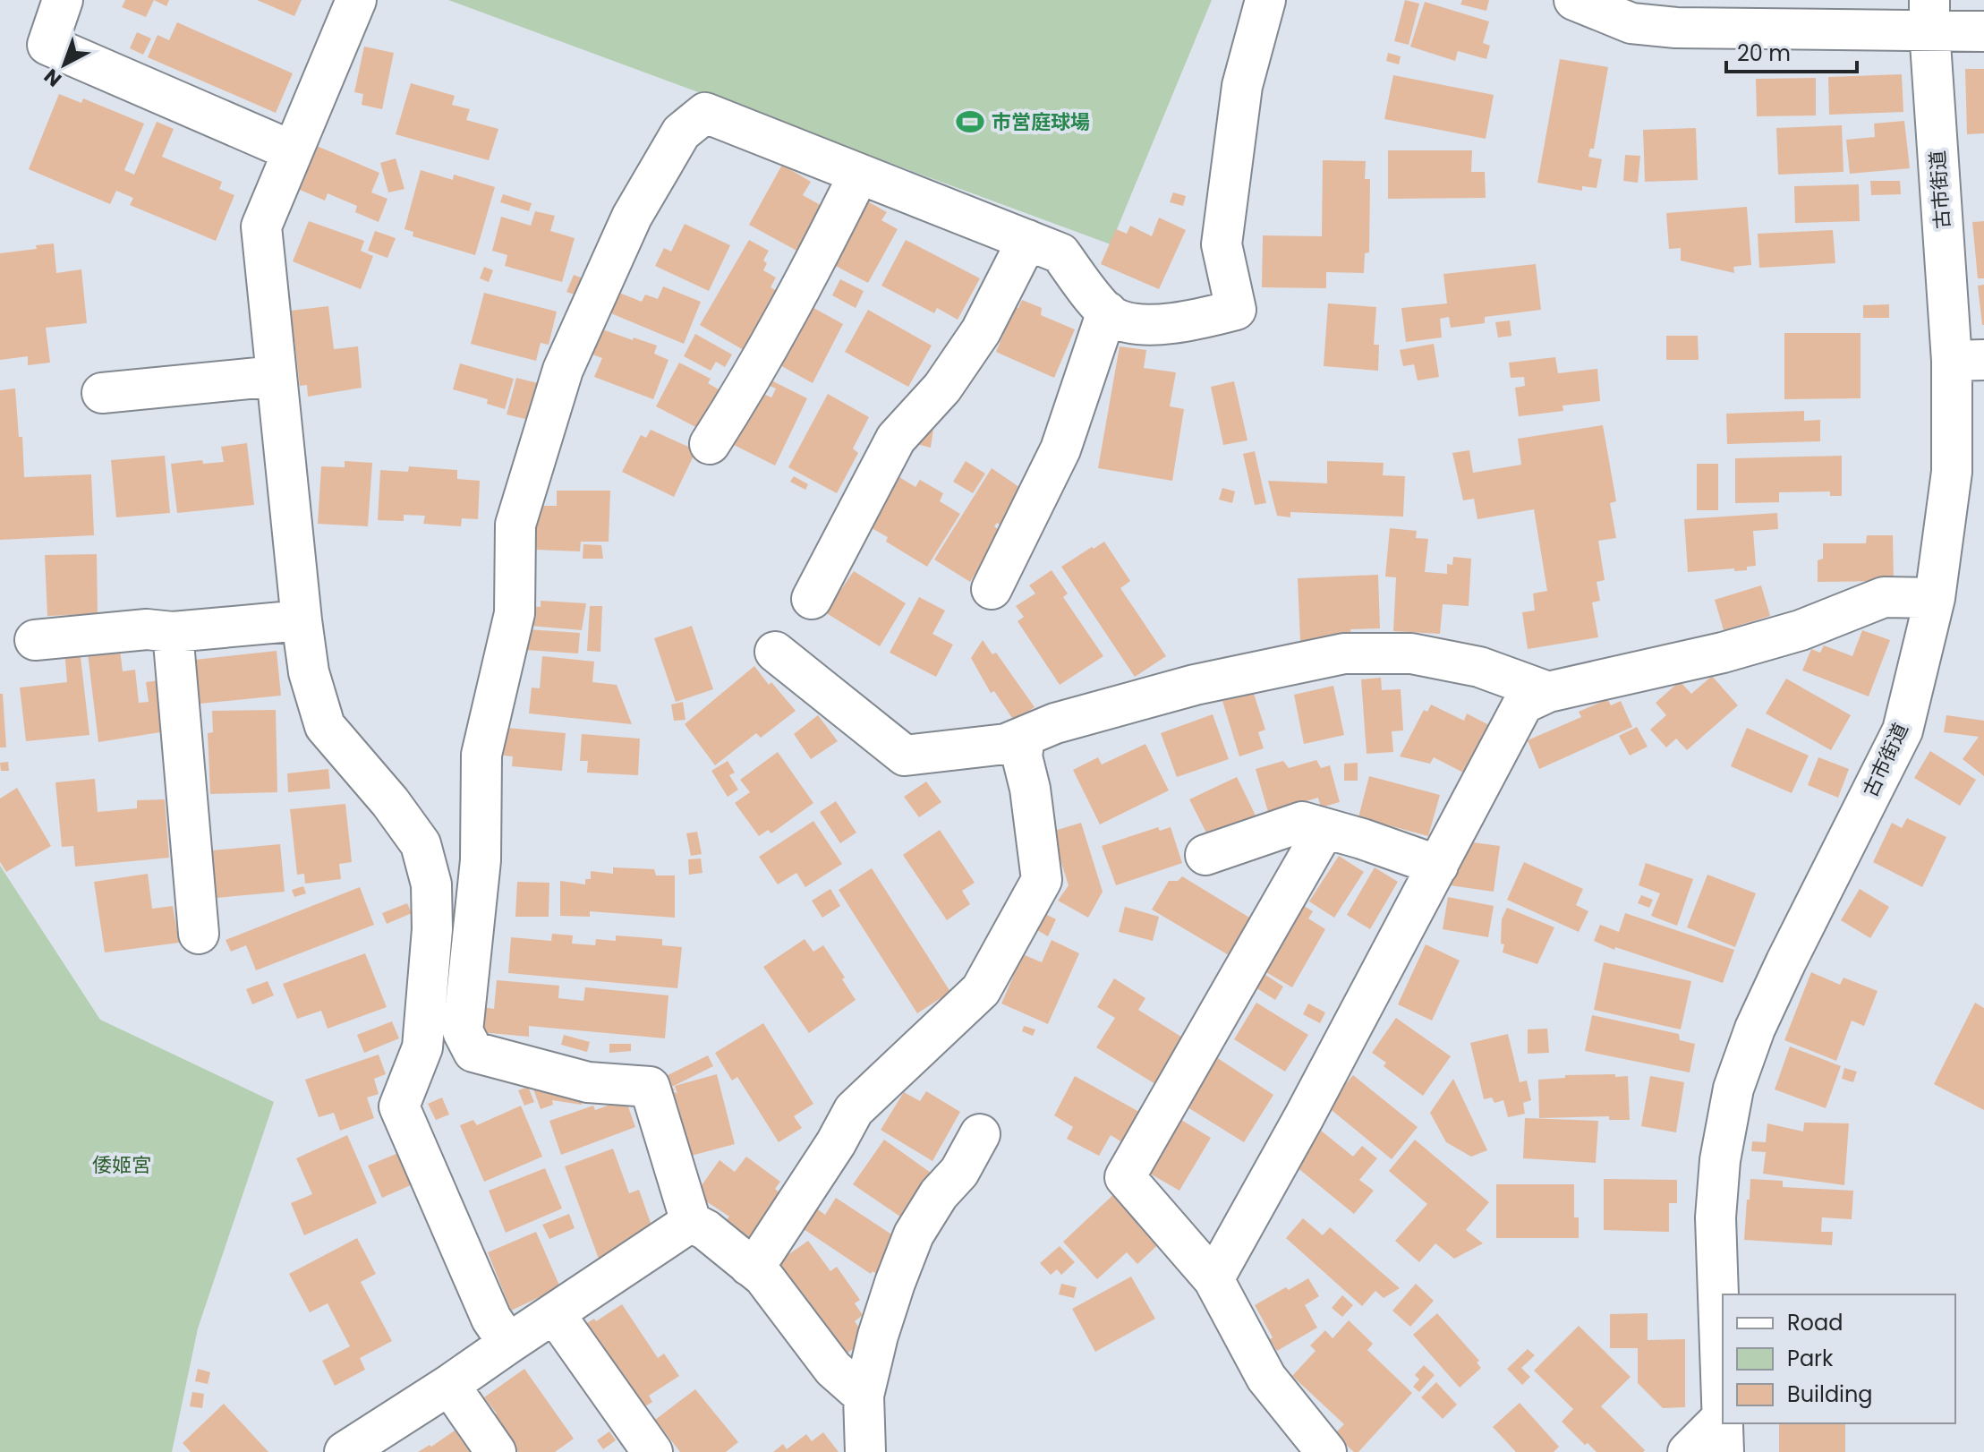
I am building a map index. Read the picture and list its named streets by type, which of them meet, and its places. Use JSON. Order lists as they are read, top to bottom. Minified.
{"streets":{"street":["古市街道"]},"parks":["倭姬宮"],"places":{"sports":["市営庭球場"]},"legend":["Road","Park","Building"],"scale_bar":"20 m","north":"bottom left"}
